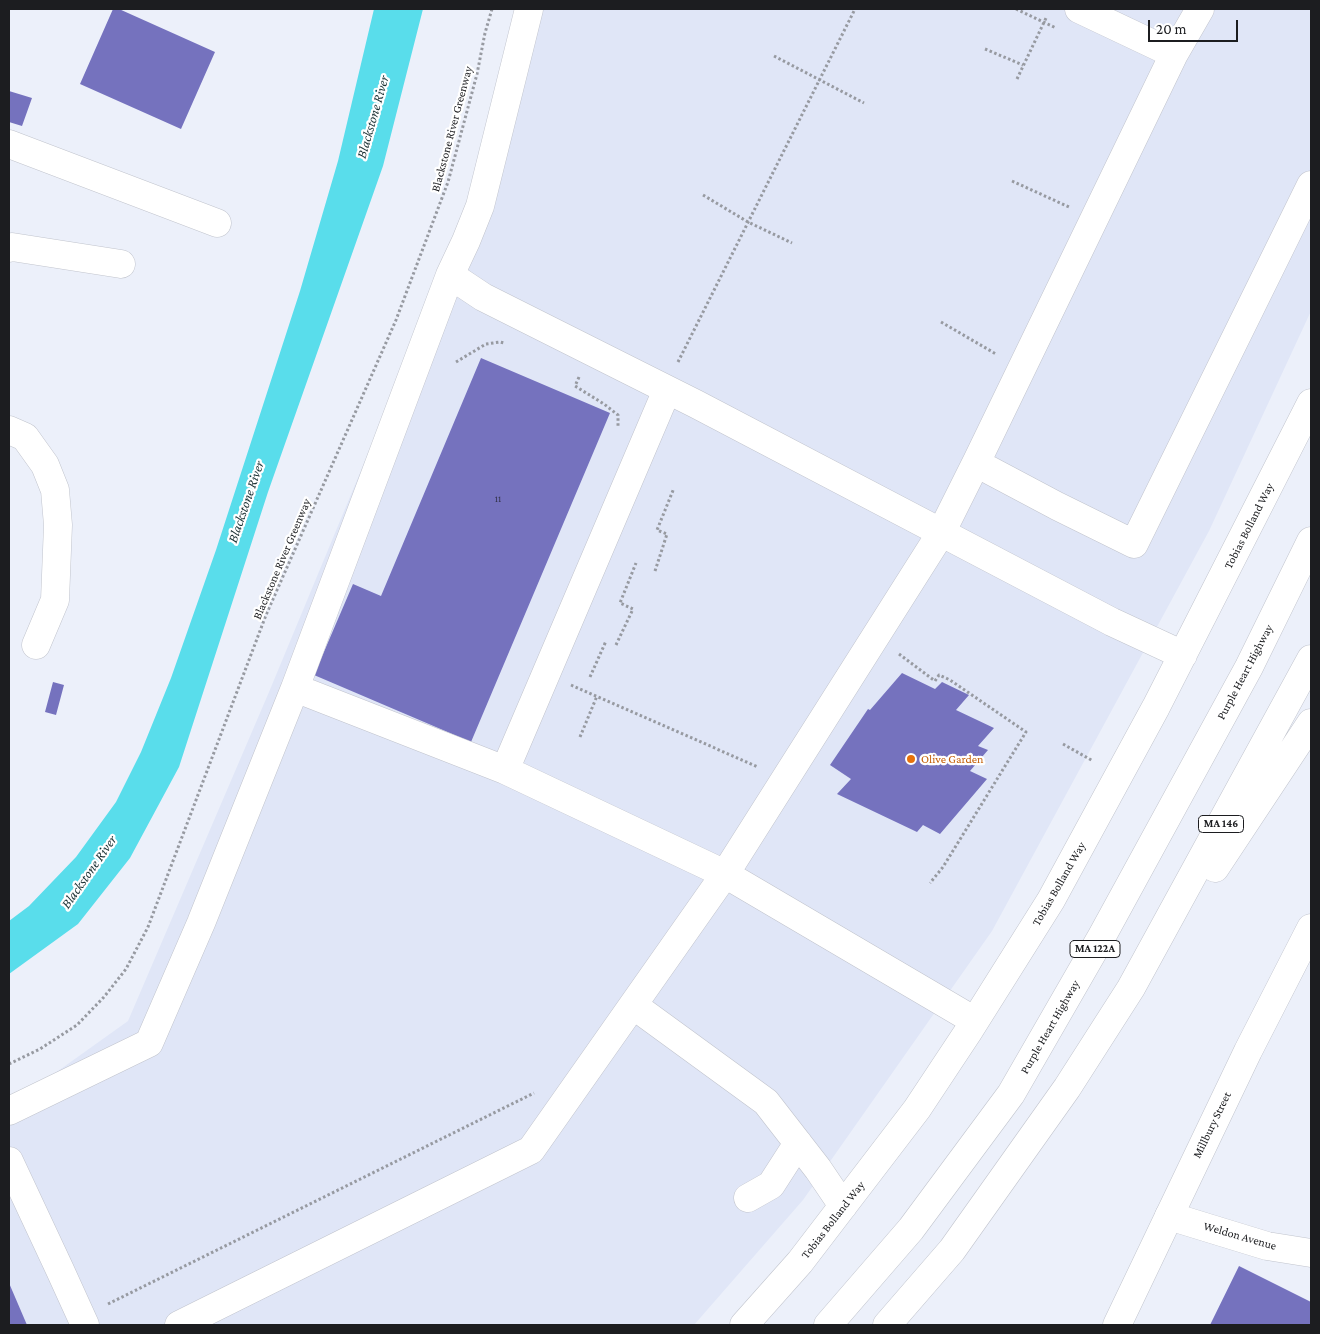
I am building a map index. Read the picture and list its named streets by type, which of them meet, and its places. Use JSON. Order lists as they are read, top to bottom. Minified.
{"streets":{"main road":["Tobias Bolland Way","Purple Heart Highway","MA 146","MA 122A","Millbury Street","Weldon Avenue"],"path":["Blackstone River Greenway"]},"crossings":[["Millbury Street","Weldon Avenue"]],"water":["Blackstone River"],"places":["Olive Garden"],"house_numbers":["11"],"scale_bar":"20 m"}
